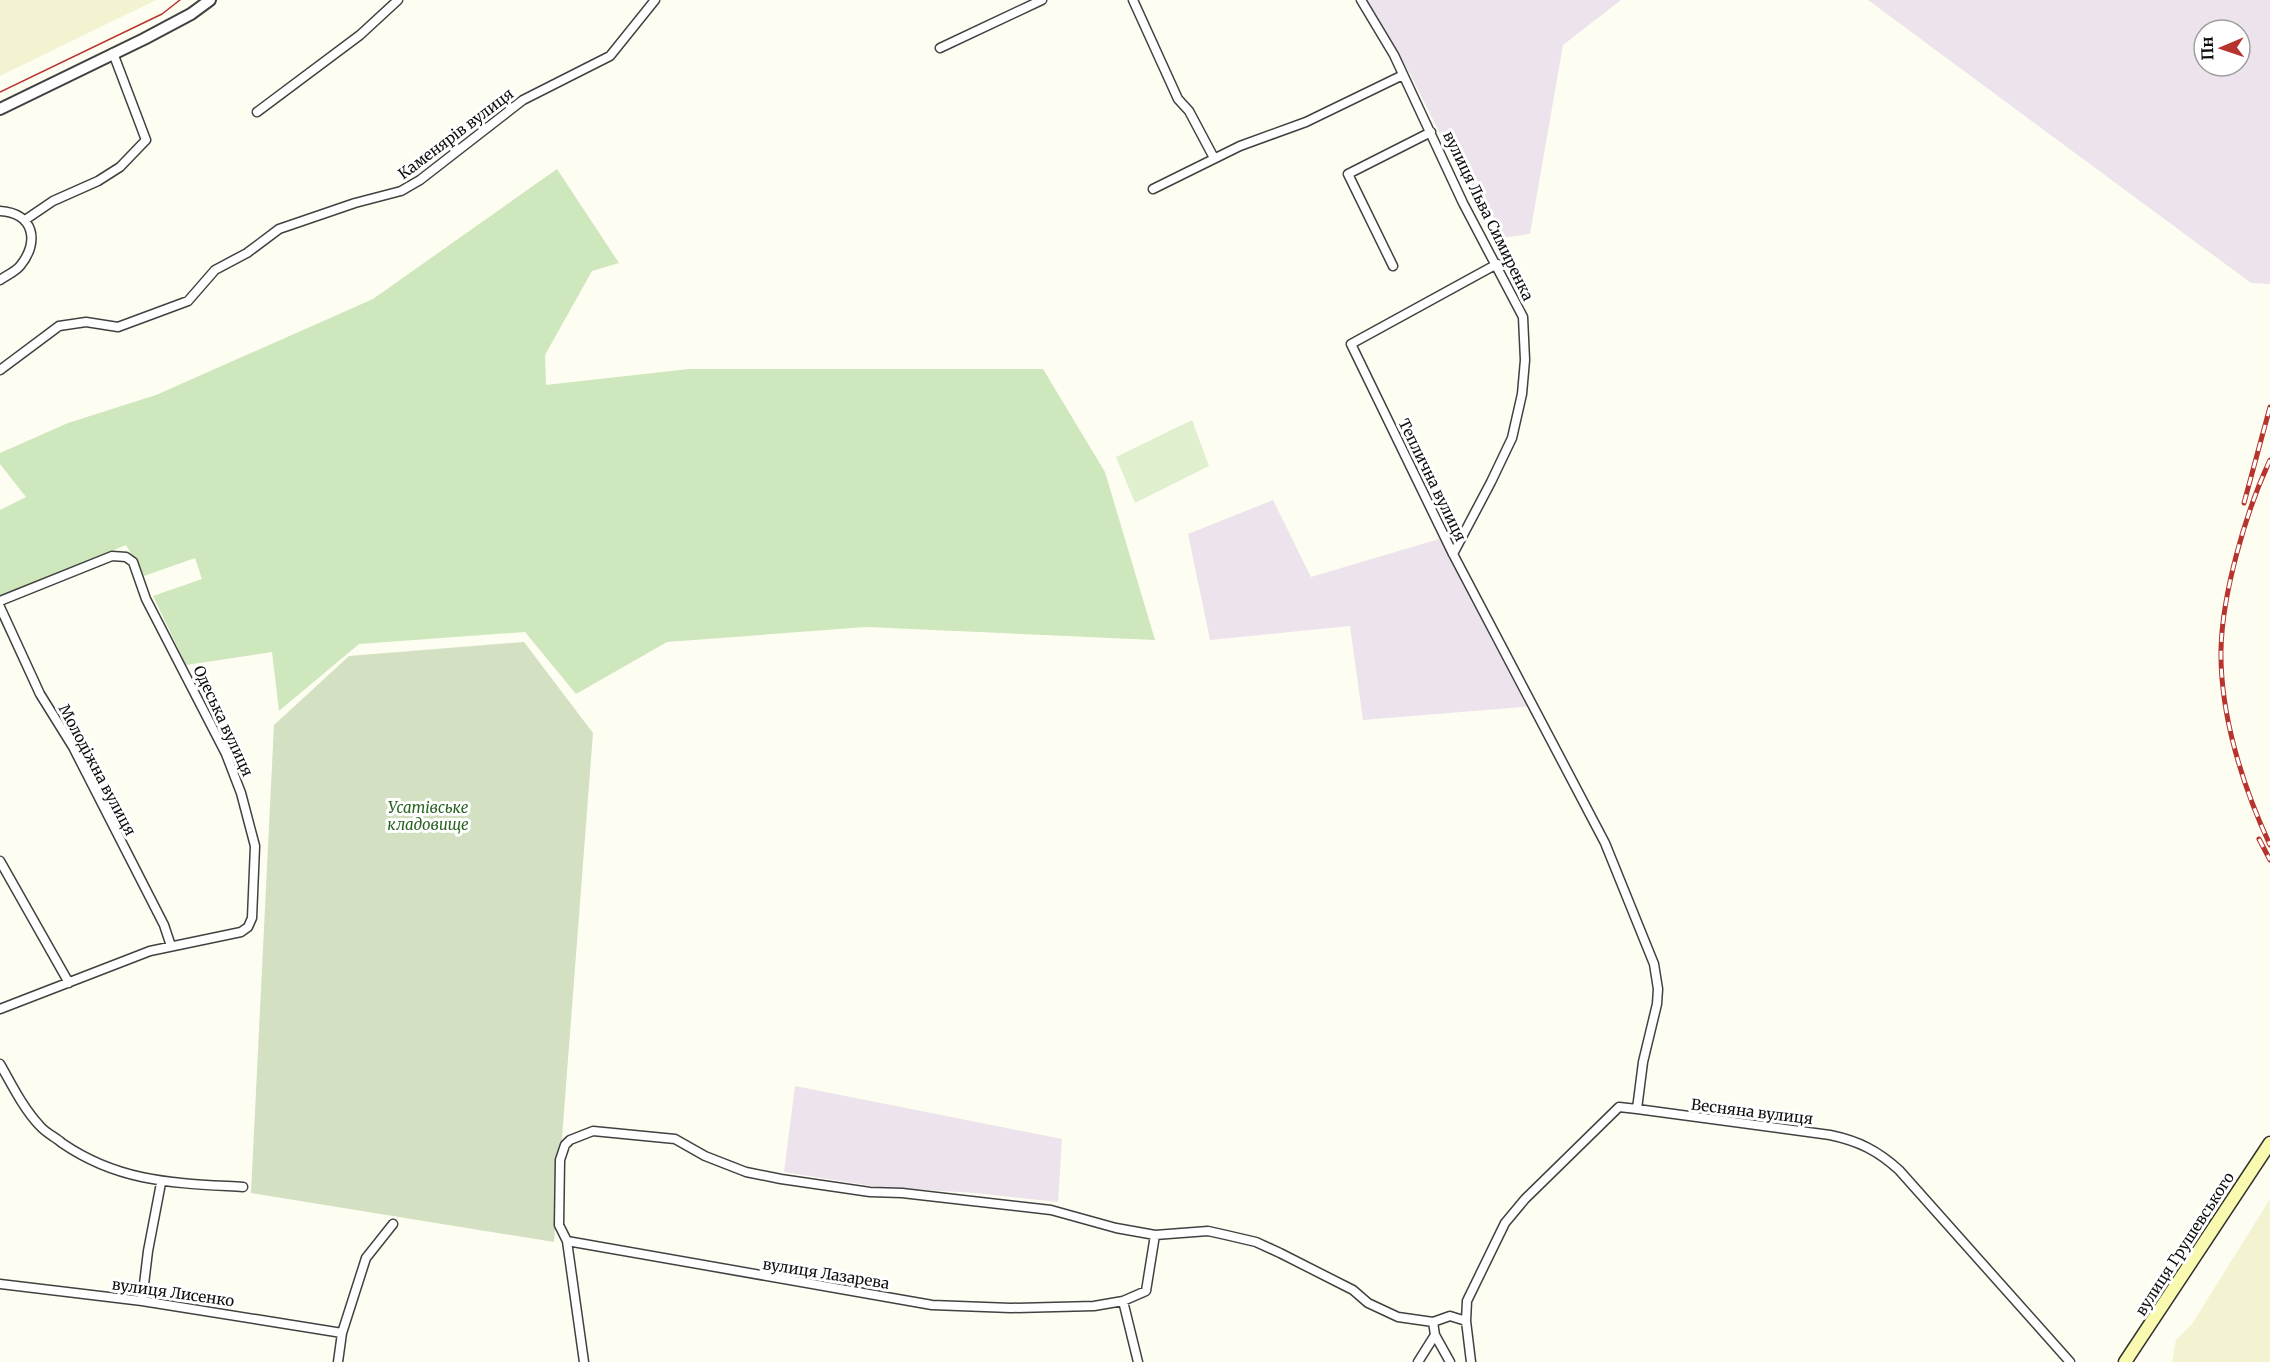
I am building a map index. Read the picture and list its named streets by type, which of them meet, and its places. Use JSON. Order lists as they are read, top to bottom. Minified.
{"streets":{"main road":["вулиця Грушевського"],"street":["Каменярів вулиця","вулиця Льва Симиренка","Теплична вулиця","Одеська вулиця","Молодіжна вулиця","Весняна вулиця","вулиця Лазарева","вулиця Лисенко"]},"crossings":[["вулиця Льва Симиренка","Теплична вулиця"],["Теплична вулиця","Весняна вулиця"],["Одеська вулиця","Молодіжна вулиця"]],"parks":["Усатівське кладовище"],"north":"left"}
